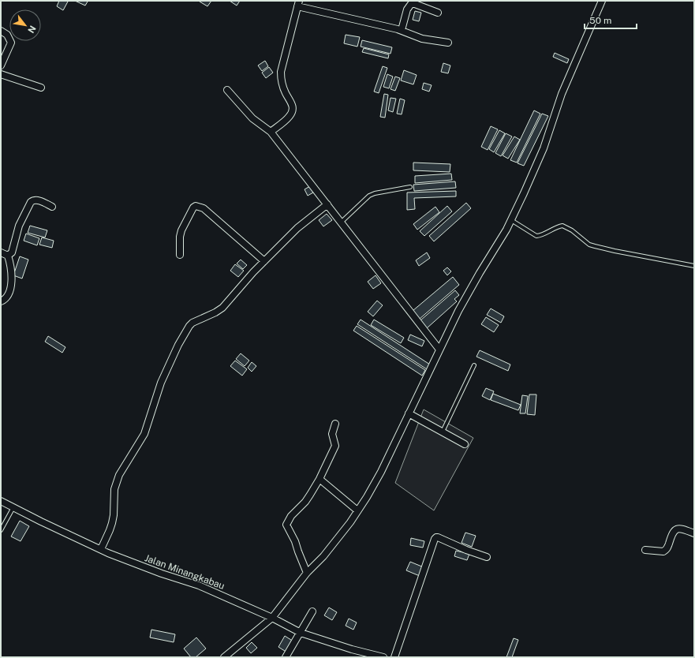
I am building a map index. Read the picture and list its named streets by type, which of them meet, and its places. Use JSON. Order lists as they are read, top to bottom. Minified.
{"streets":{"street":["Jalan Minangkabau"]},"scale_bar":"50 m","north":"bottom right"}
